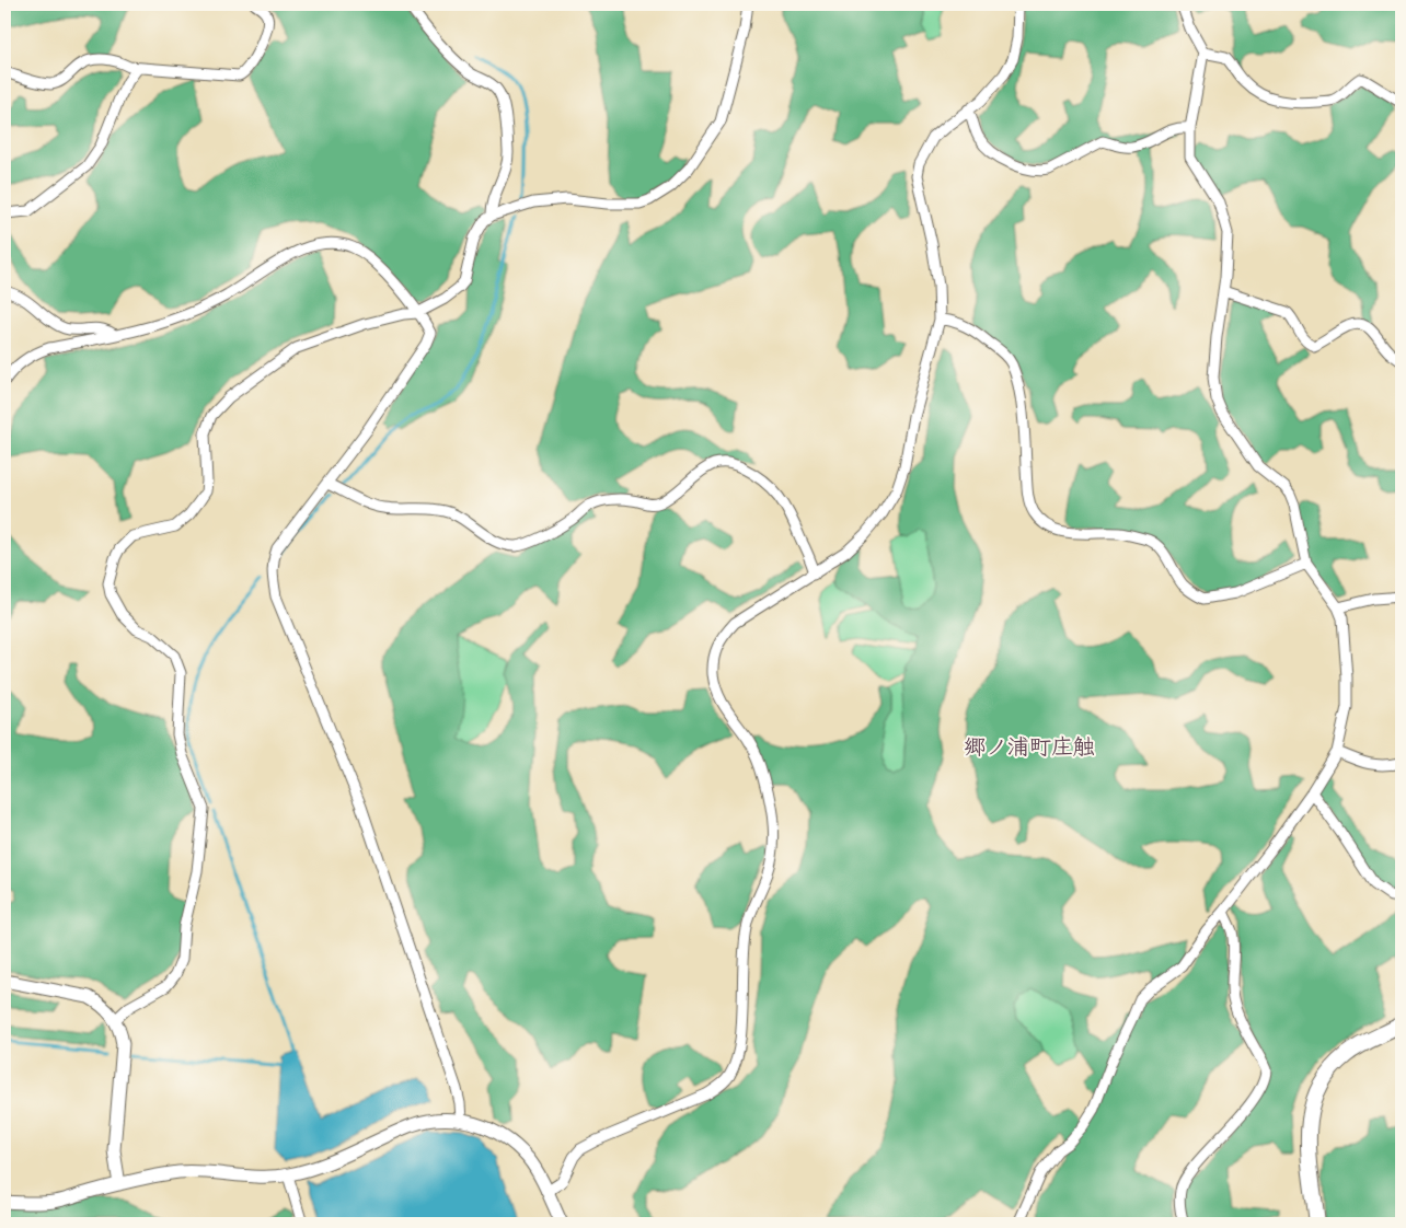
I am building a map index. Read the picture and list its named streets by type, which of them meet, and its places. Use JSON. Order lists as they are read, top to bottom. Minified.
{"districts":["郷ノ浦町庄触"]}
